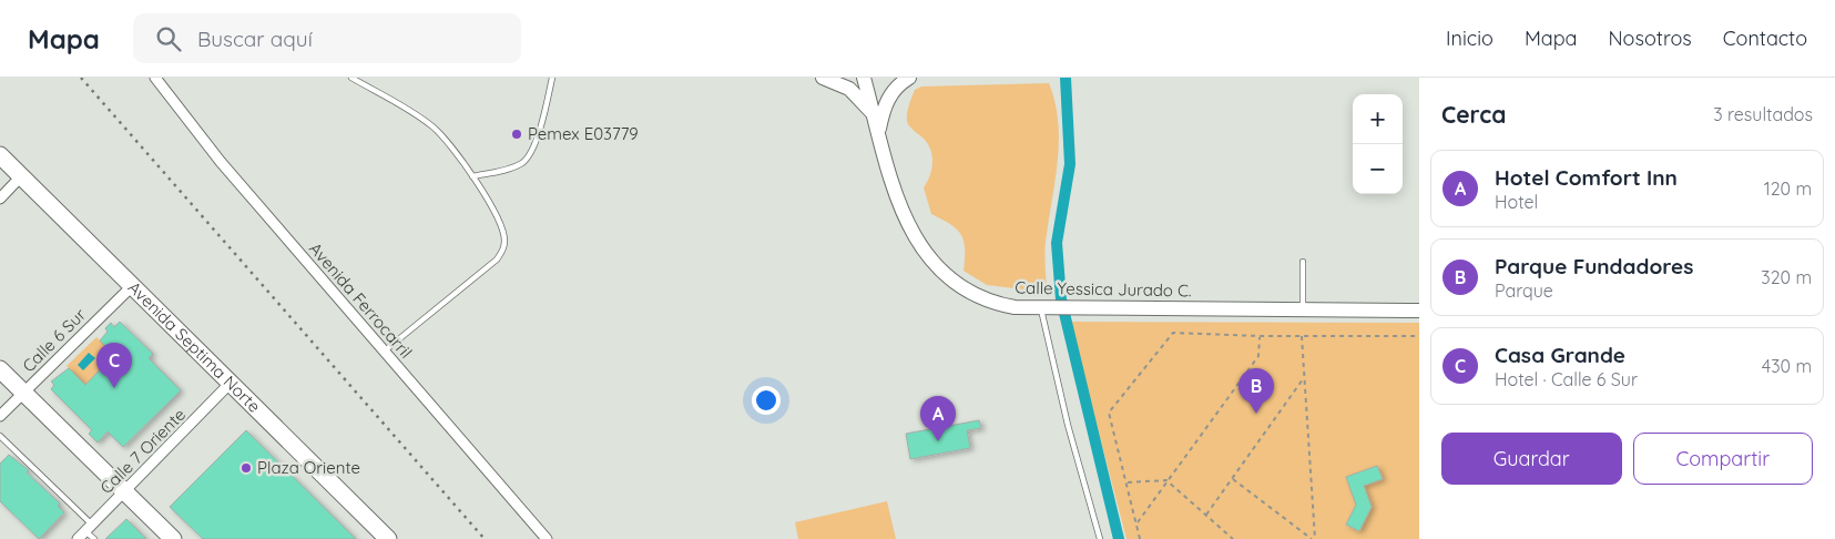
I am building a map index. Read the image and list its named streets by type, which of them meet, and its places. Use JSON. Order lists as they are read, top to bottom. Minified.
{"streets":{"main road":["Calle Yessica Jurado C.","Avenida Septima Norte"],"street":["Avenida Ferrocarril","Calle 6 Sur","Calle 7 Oriente"]},"crossings":[["Calle 6 Sur","Avenida Septima Norte"],["Avenida Septima Norte","Calle 7 Oriente"]],"places":["Pemex E03779","Plaza Oriente"],"page":{"header":"Mapa","search":"Buscar aquí","nav":["Inicio","Mapa","Nosotros","Contacto"],"heading":["Cerca","3 resultados"],"map_buttons":["+","−"],"list":[{"mark":"A","name":"Hotel Comfort Inn","note":"Hotel","value":"120 m"},{"mark":"B","name":"Parque Fundadores","note":"Parque","value":"320 m"},{"mark":"C","name":"Casa Grande","note":"Hotel · Calle 6 Sur","value":"430 m"}],"pins":["C","B","A"],"buttons":["Guardar","Compartir"]}}
